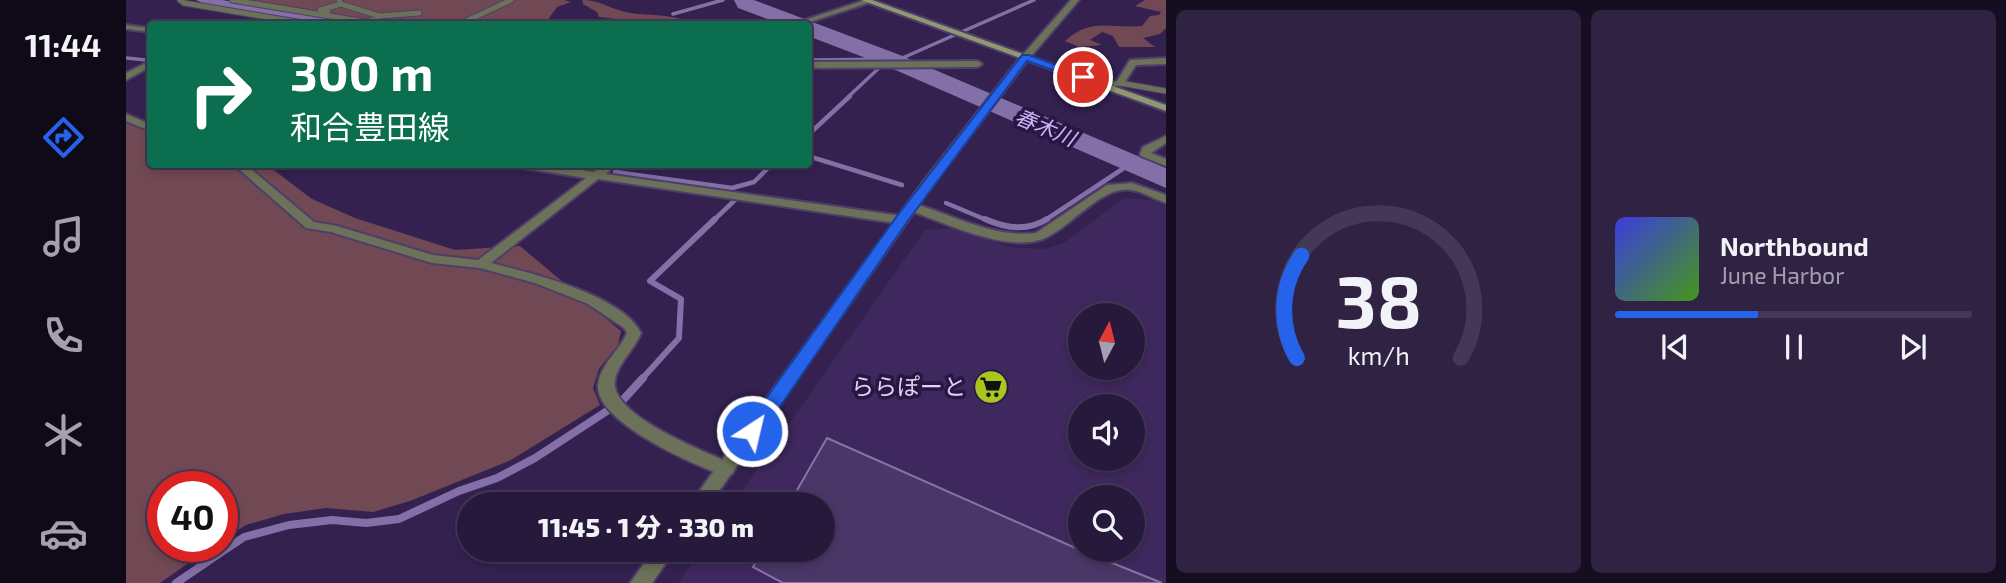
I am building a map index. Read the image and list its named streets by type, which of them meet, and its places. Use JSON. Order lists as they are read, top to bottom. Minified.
{"water":["春木川"],"places":{"supermarket":["ららぽーと"]},"north":"top","page":{"tabs":"11:44","turn":["300 m","和合豊田線"],"song":["Northbound","June Harbor"],"limit":"40","trip":"11:45 · 1 分 · 330 m","gauge":["38","km/h"]}}
